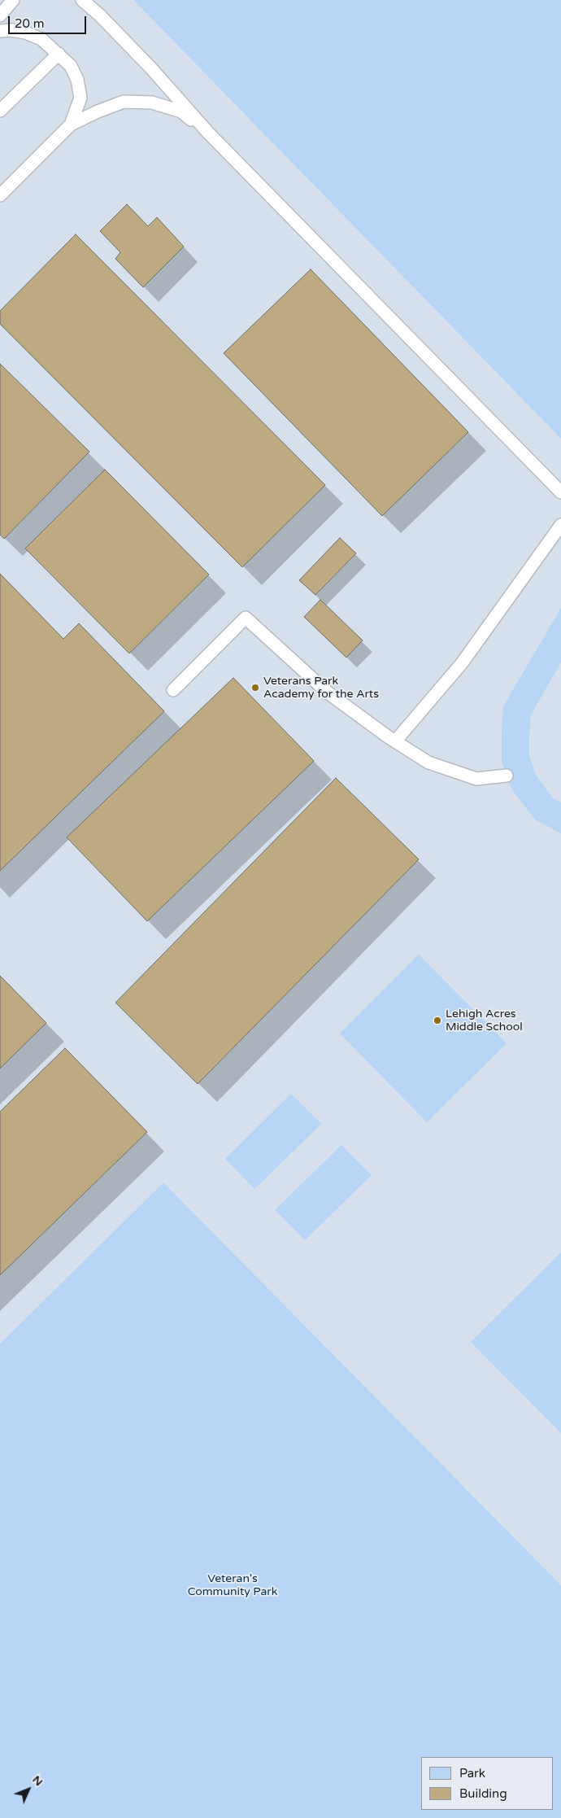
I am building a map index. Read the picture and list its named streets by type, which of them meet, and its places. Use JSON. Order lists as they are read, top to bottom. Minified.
{"parks":["Veteran's Community Park"],"places":["Veterans Park Academy for the Arts","Lehigh Acres Middle School"],"legend":["Park","Building"],"scale_bar":"20 m","north":"top right"}
